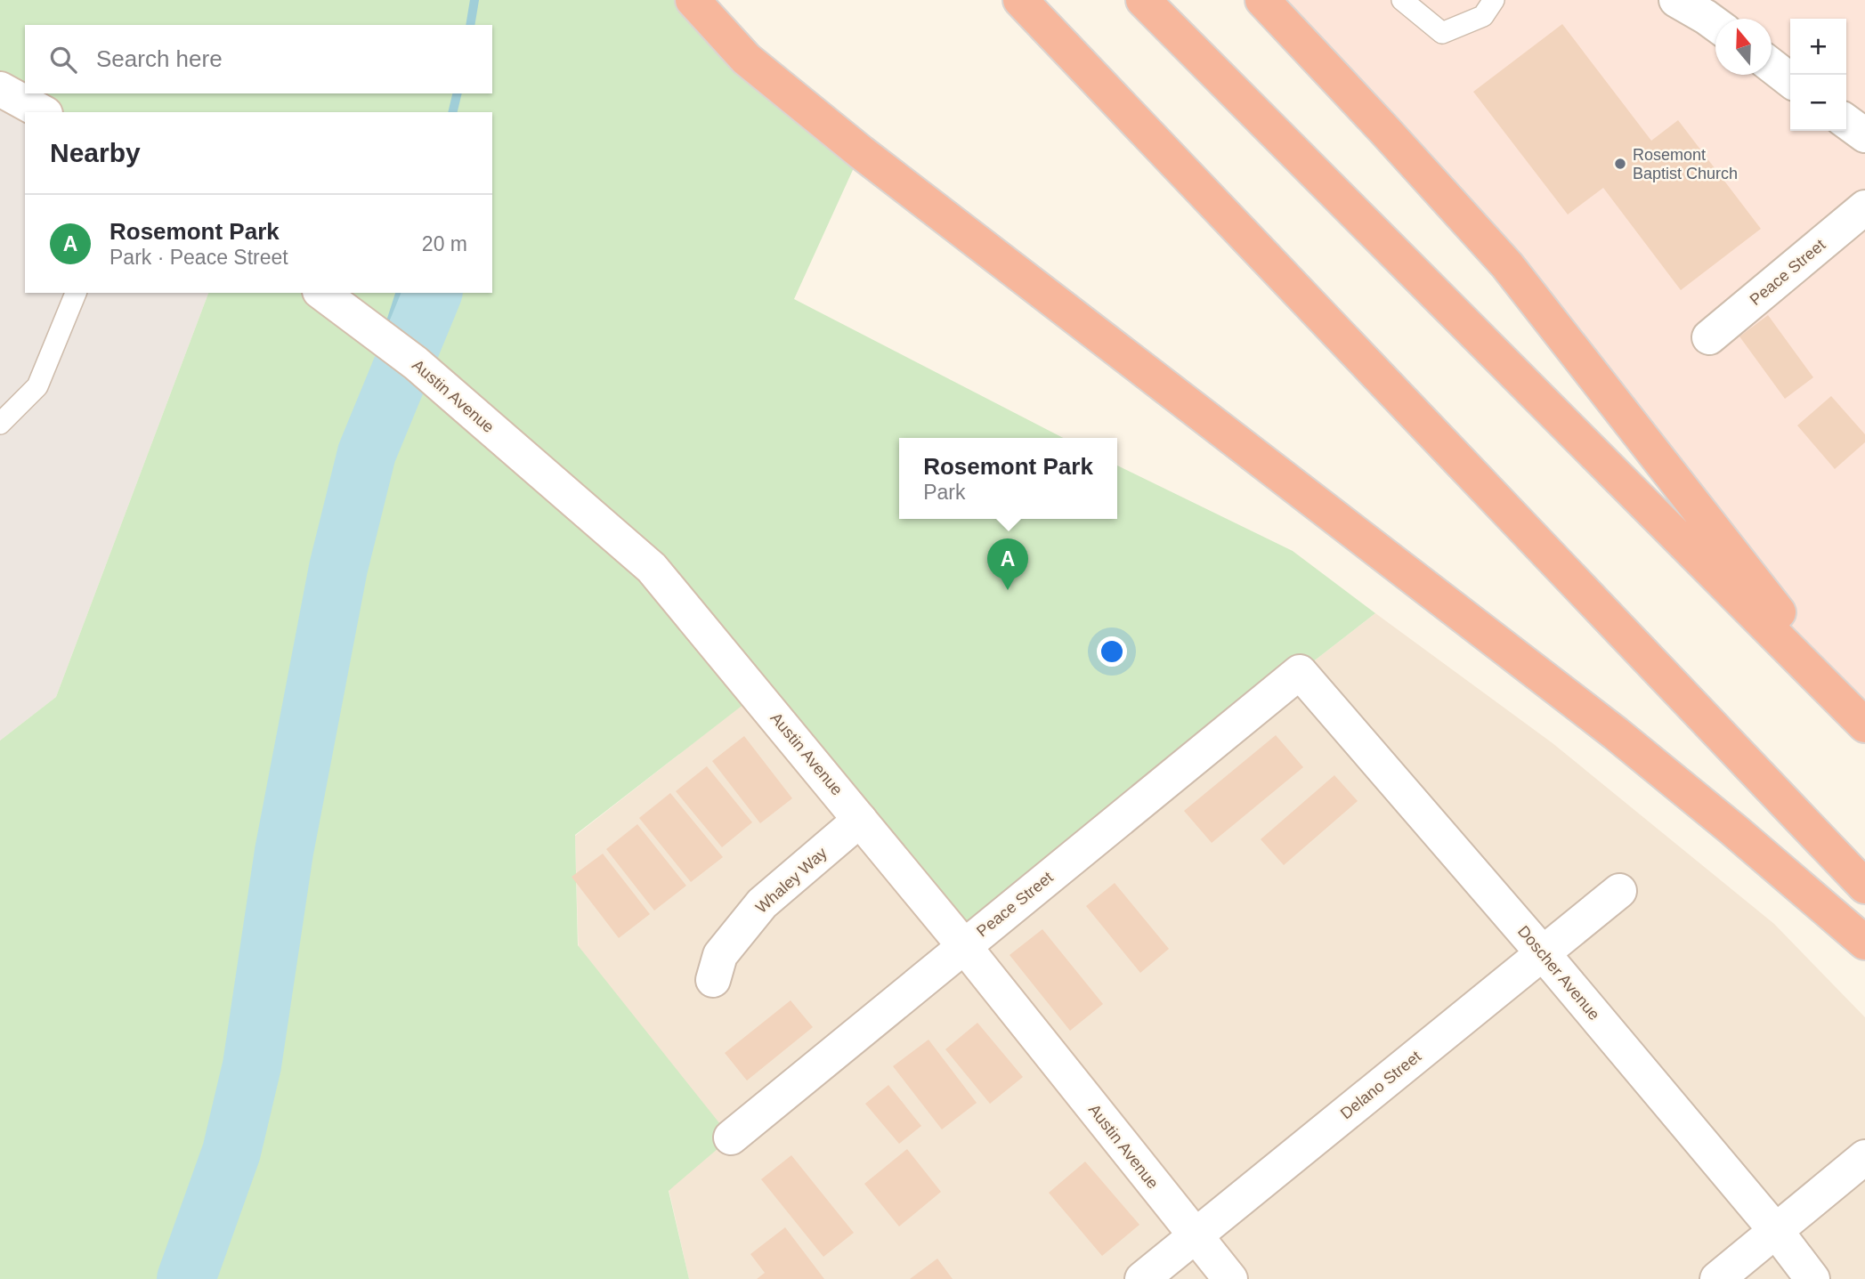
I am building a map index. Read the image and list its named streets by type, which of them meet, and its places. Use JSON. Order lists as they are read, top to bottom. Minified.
{"streets":{"street":["Peace Street","Austin Avenue","Whaley Way","Doscher Avenue","Delano Street"]},"crossings":[["Peace Street","Austin Avenue"],["Peace Street","Doscher Avenue"],["Austin Avenue","Whaley Way"],["Austin Avenue","Delano Street"],["Doscher Avenue","Delano Street"]],"places":["Rosemont Baptist Church"],"north":"top","page":{"map_buttons":["+","−"],"search":"Search here","heading":"Nearby","list":[{"mark":"A","name":"Rosemont Park","note":"Park · Peace Street","value":"20 m"}],"popup":["Rosemont Park","Park"],"pins":"A"}}
